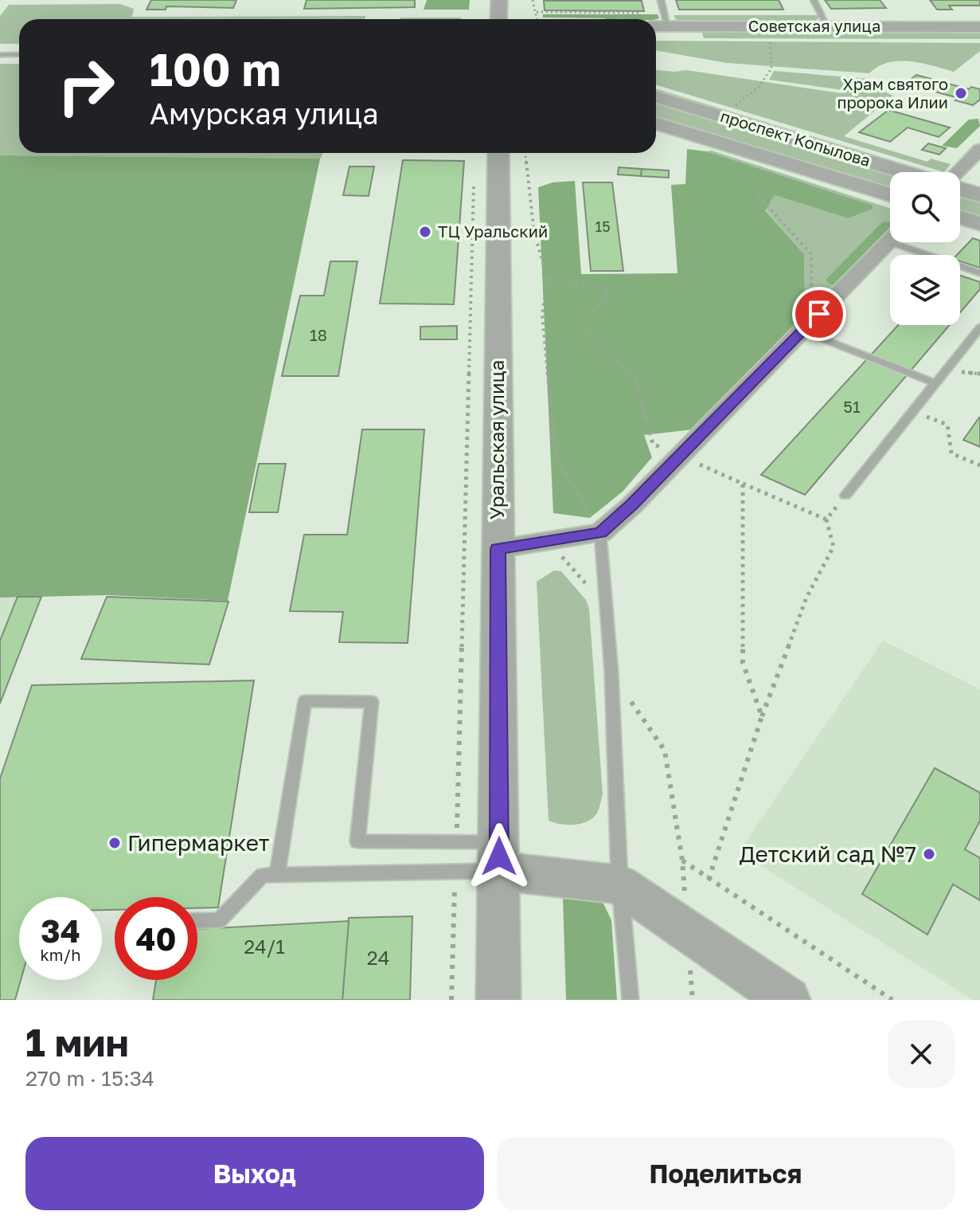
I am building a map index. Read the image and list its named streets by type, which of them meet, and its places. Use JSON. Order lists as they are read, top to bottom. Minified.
{"streets":{"street":["Советская улица","проспект Копылова","Уральская улица"]},"places":["Храм святого пророка Илии","ТЦ Уральский","Гипермаркет","Детский сад №7"],"house_numbers":["15","18","51","24/1","24"],"page":{"turn":["100 m","Амурская улица"],"speed":"34 km/h","limit":"40","heading":["1 мин","270 m · 15:34"],"buttons":["Выход","Поделиться"]}}
